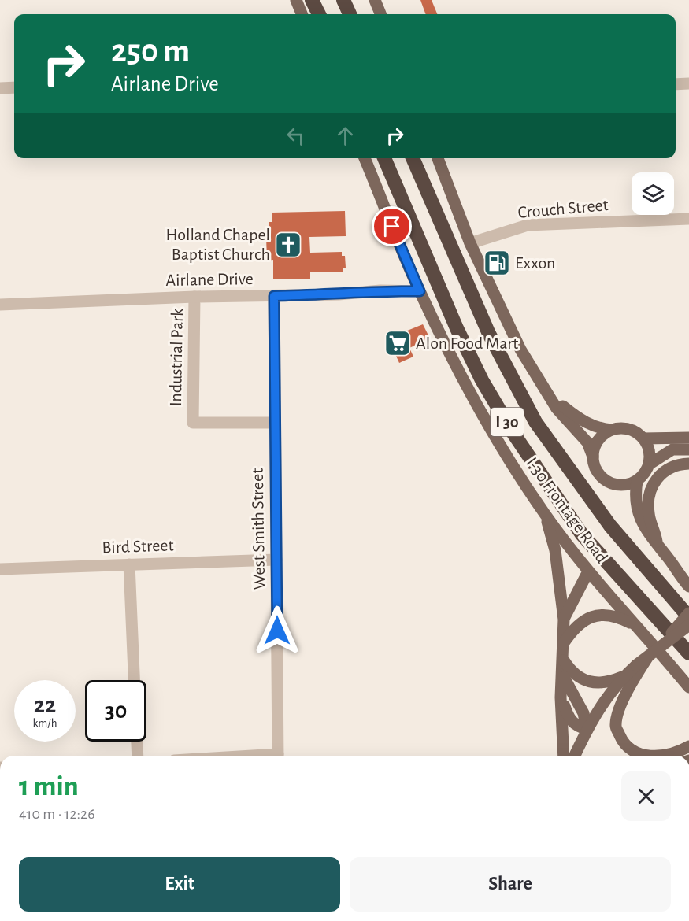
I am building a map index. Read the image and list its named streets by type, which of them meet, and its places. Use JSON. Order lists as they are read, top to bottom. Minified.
{"streets":{"highway":["I 30"],"main road":["I-30 Frontage Road"],"street":["Crouch Street","Airlane Drive","Industrial Park","West Smith Street","Bird Street"]},"crossings":[["Airlane Drive","Industrial Park"],["Airlane Drive","I-30 Frontage Road"],["Airlane Drive","West Smith Street"],["Industrial Park","West Smith Street"],["West Smith Street","Bird Street"]],"places":{"church":["Holland Chapel Baptist Church"],"fuel station":["Exxon"],"supermarket":["Alon Food Mart"]},"page":{"turn":["250 m","Airlane Drive"],"speed":"22 km/h","limit":"30","heading":["1 min","410 m · 12:26"],"buttons":["Exit","Share"]}}
